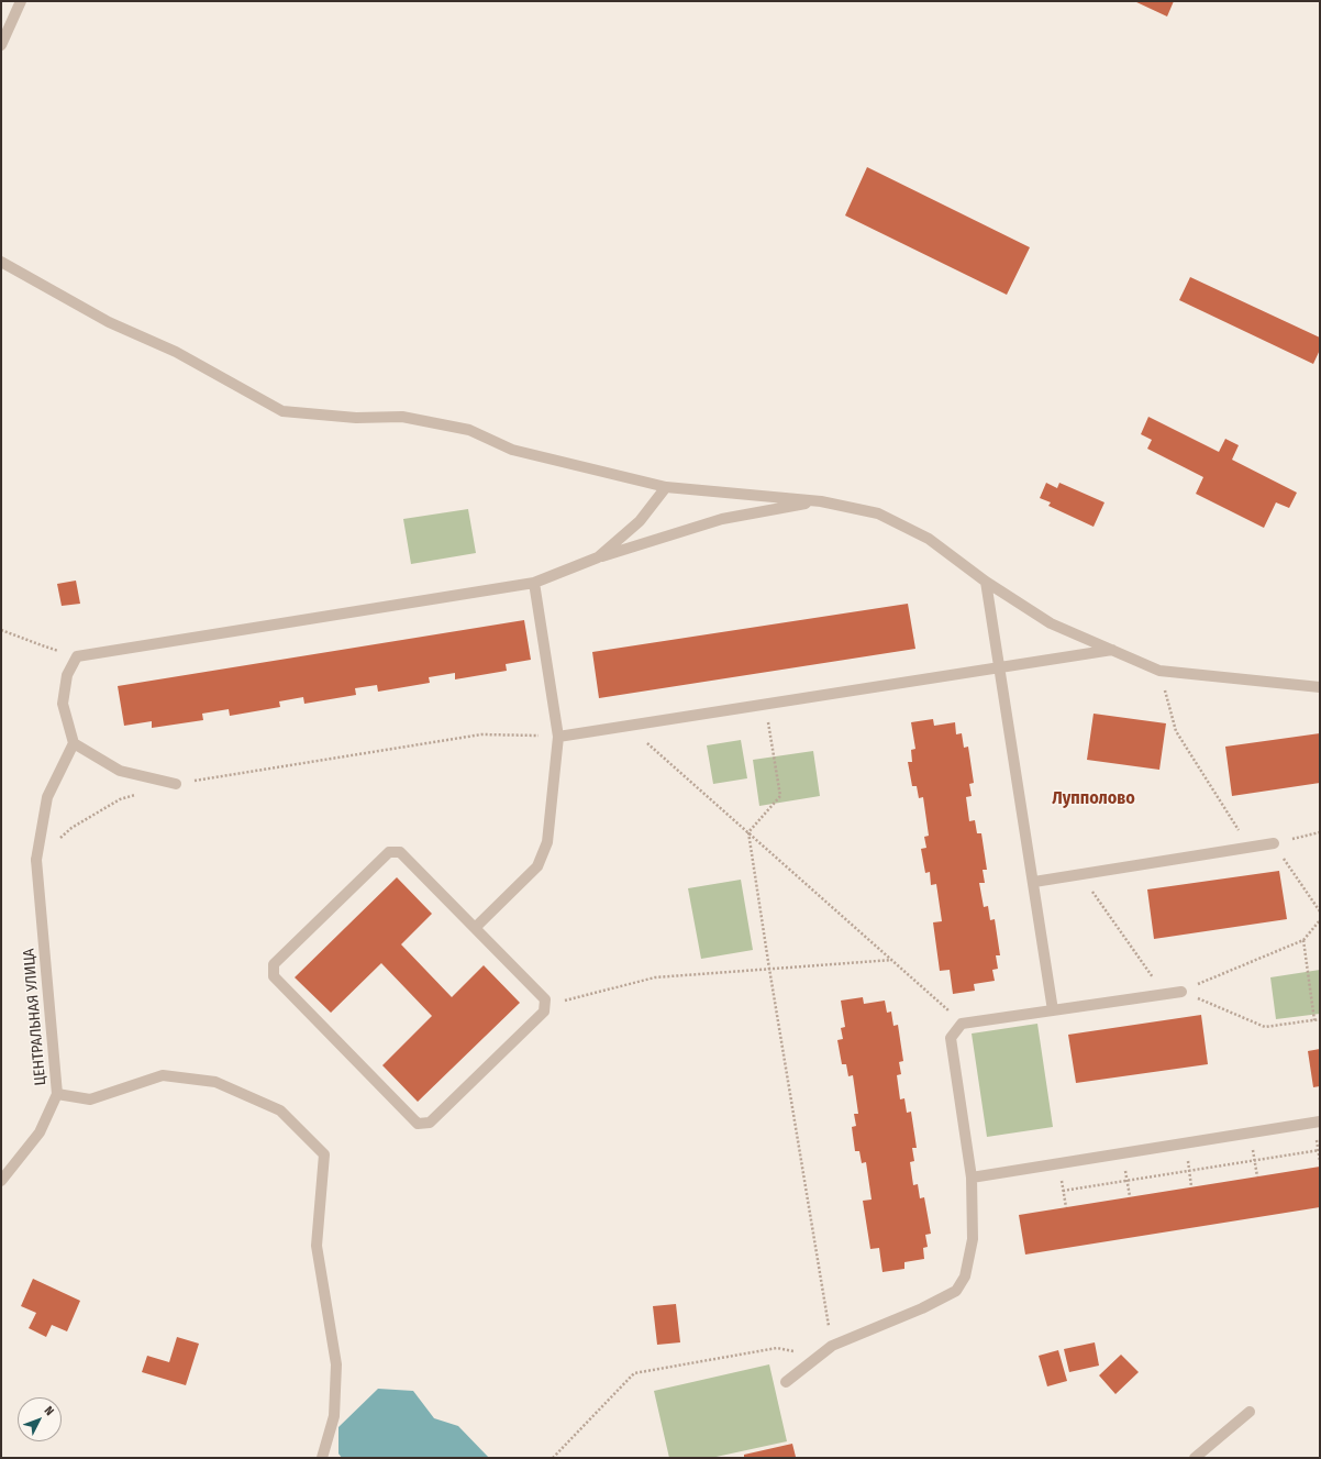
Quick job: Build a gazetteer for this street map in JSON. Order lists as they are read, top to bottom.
{
  "streets": {
    "street": ["ЦЕНТРАЛЬНАЯ УЛИЦА"]
  },
  "districts": ["Лупполово"],
  "north": "top right"
}
